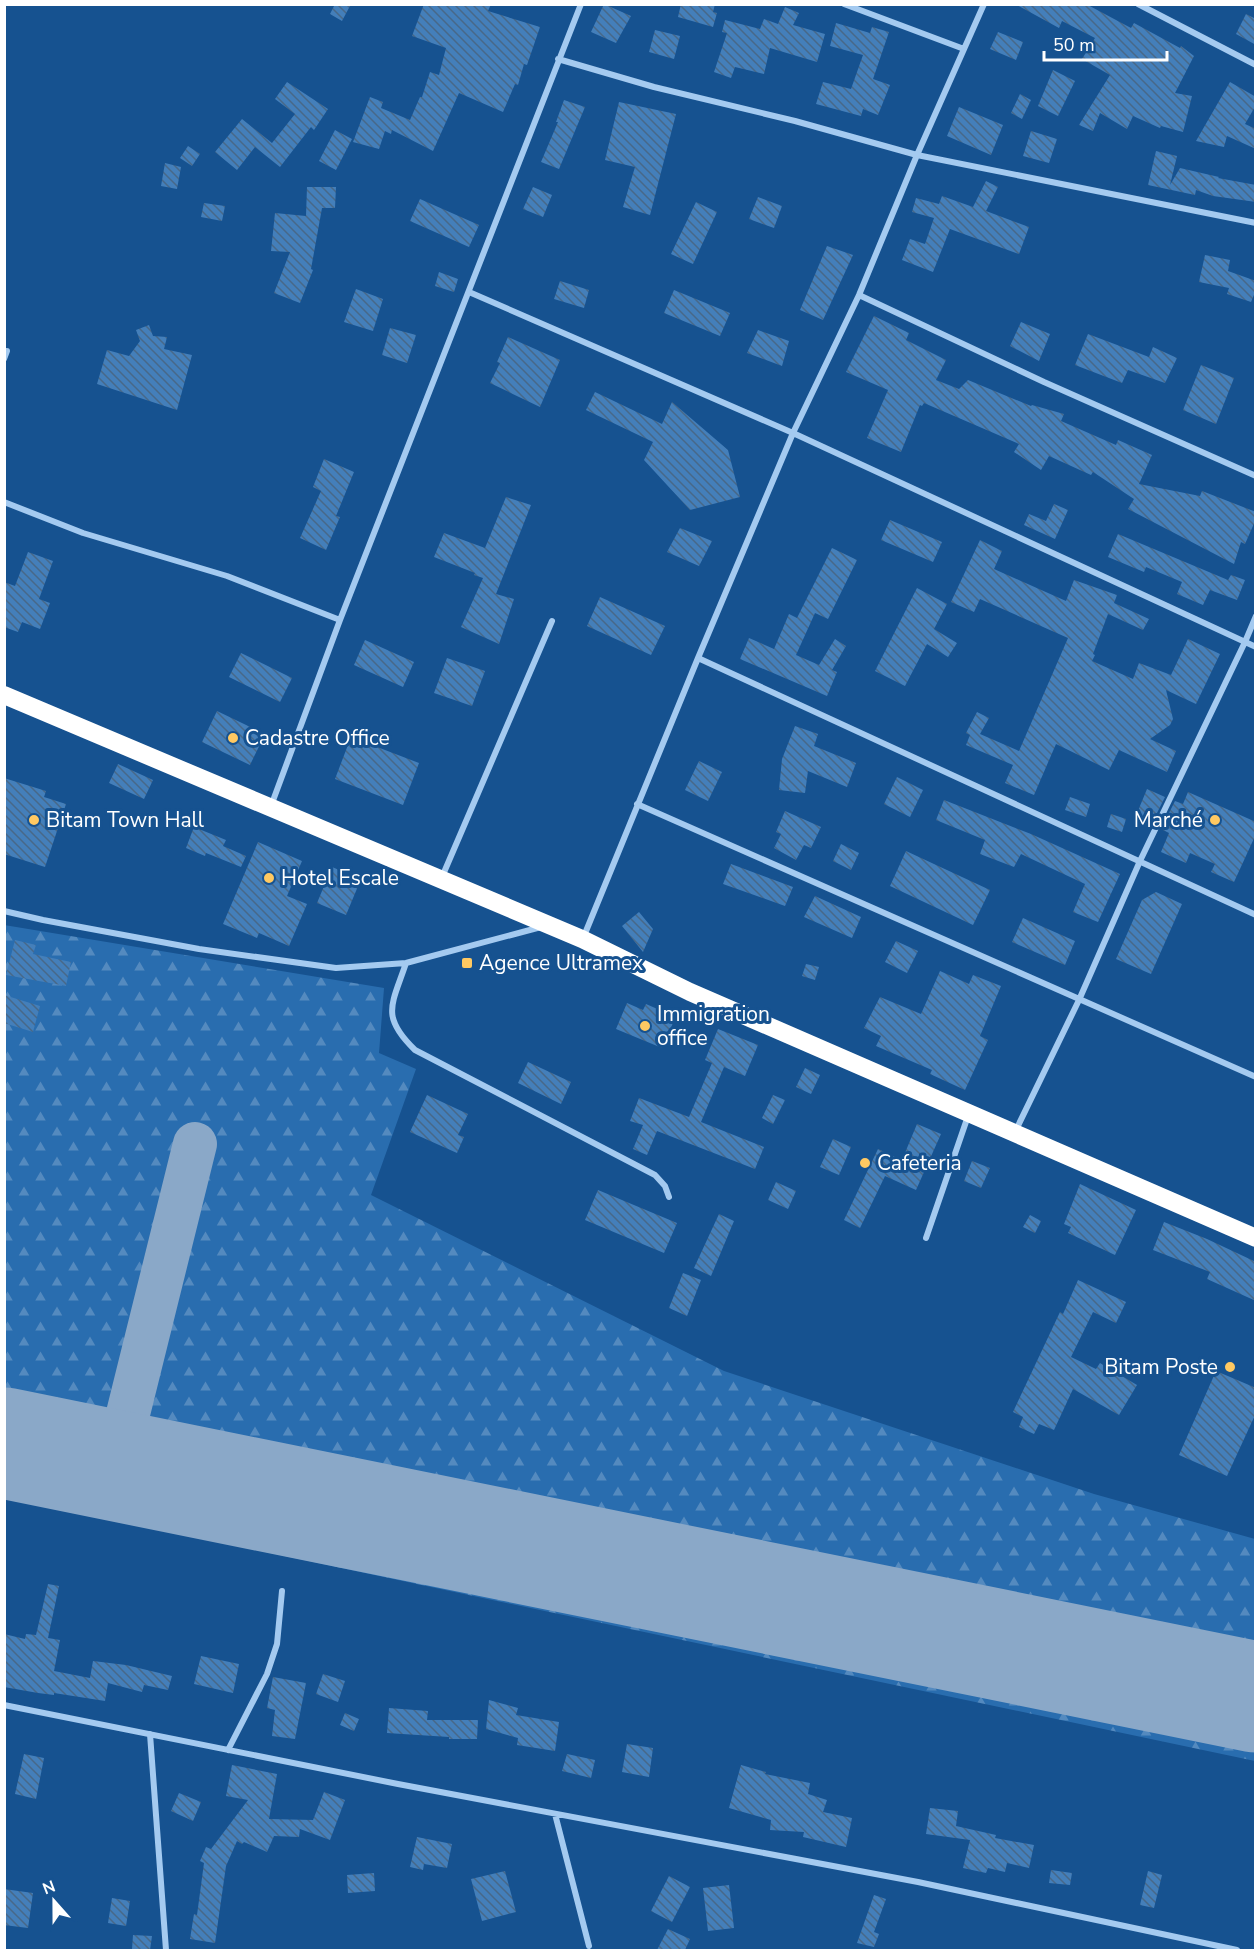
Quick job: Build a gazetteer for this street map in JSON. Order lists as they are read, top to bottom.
{
  "places": {
    "other": [
      "Cadastre Office",
      "Bitam Town Hall",
      "Marché",
      "Hotel Escale",
      "Immigration office",
      "Cafeteria",
      "Bitam Poste"
    ],
    "transit": ["Agence Ultramex"]
  },
  "scale_bar": "50 m",
  "north": "top"
}
